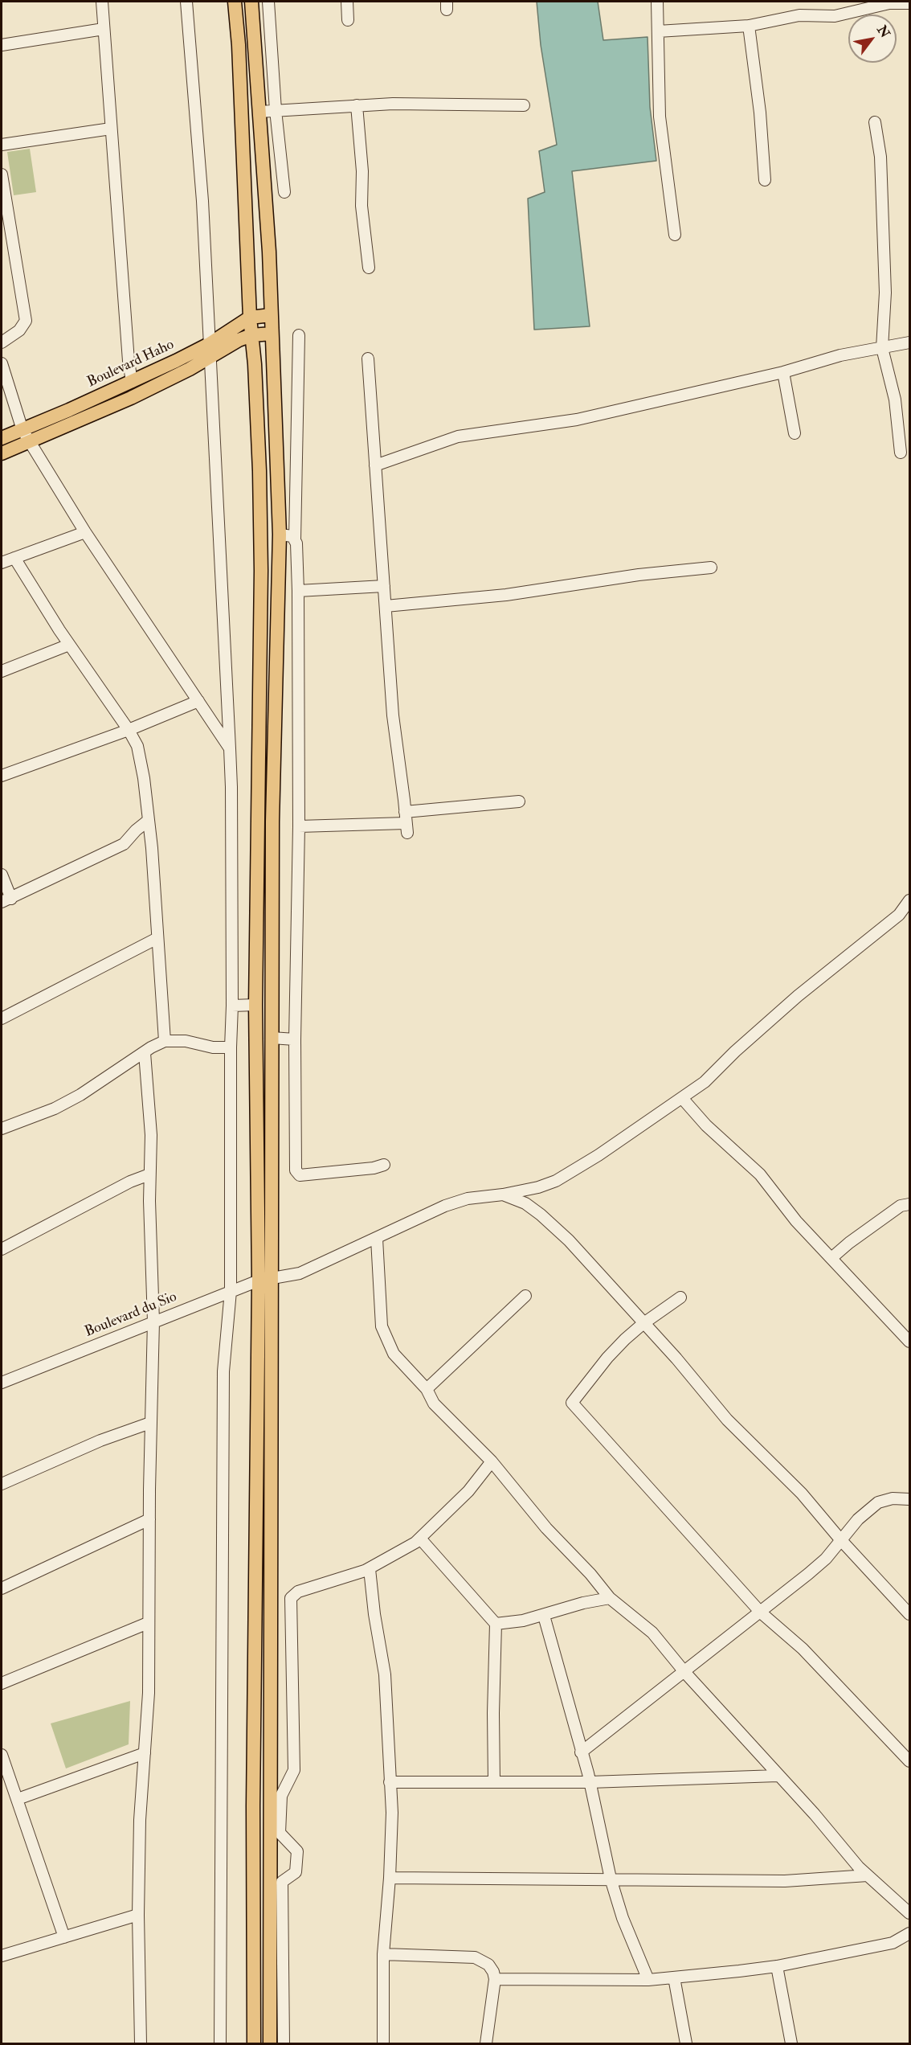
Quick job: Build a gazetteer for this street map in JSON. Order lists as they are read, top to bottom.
{
  "streets": {
    "main road": ["Boulevard Haho"],
    "street": ["Boulevard du Sio"]
  },
  "north": "top right"
}
